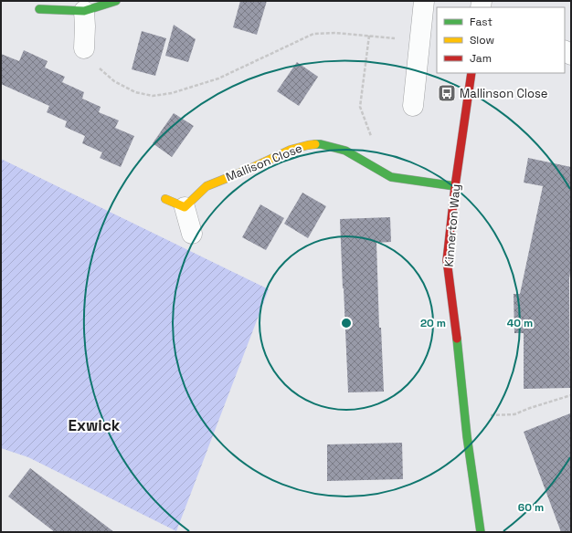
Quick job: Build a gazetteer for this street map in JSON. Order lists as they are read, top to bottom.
{
  "streets": {
    "street": ["Mallison Close", "Kinnerton Way"]
  },
  "crossings": [
    ["Mallison Close", "Kinnerton Way"]
  ],
  "districts": ["Exwick"],
  "places": {
    "bus stop": ["Mallinson Close"]
  },
  "legend": ["Fast", "Slow", "Jam"],
  "rings": ["20 m", "40 m", "60 m"]
}
